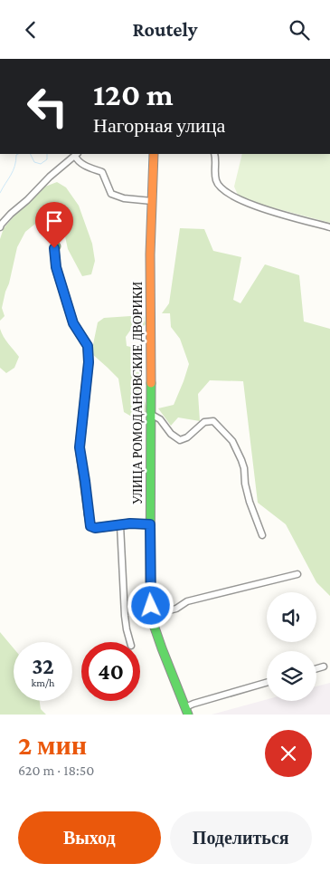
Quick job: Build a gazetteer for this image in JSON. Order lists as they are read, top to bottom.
{
  "streets": {
    "street": ["УЛИЦА РОМОДАНОВСКИЕ ДВОРИКИ"]
  },
  "page": {
    "header": "Routely",
    "turn": ["120 m", "Нагорная улица"],
    "speed": "32 km/h",
    "limit": "40",
    "heading": ["2 мин", "620 m · 18:50"],
    "buttons": ["Выход", "Поделиться"]
  }
}
